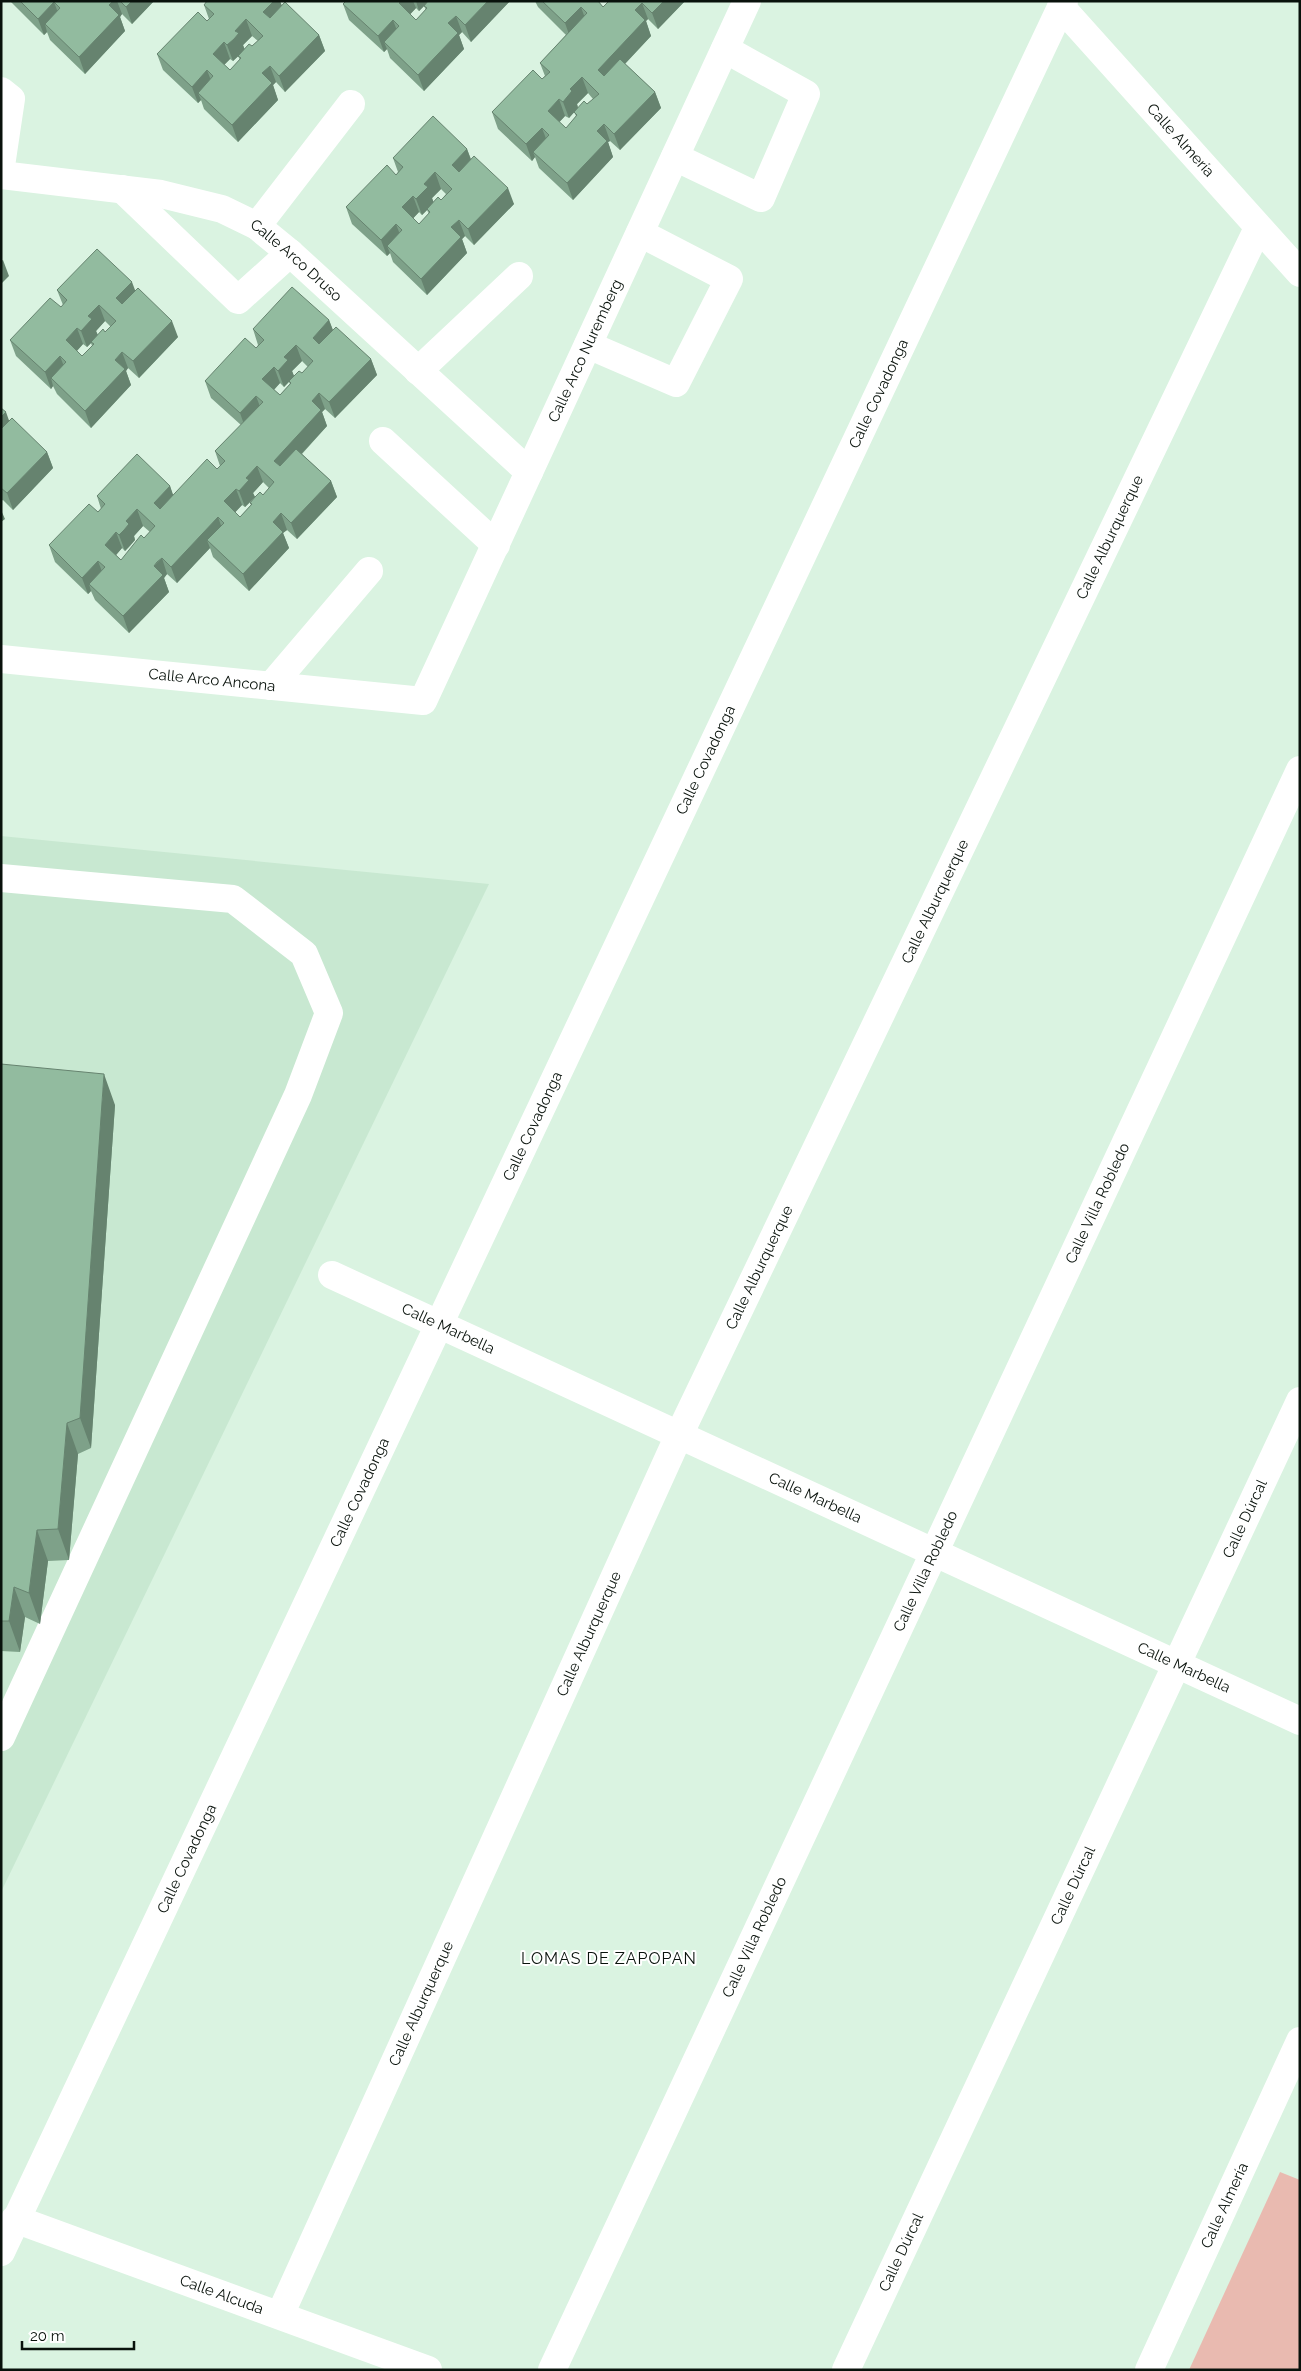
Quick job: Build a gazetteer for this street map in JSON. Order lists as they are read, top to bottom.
{
  "streets": {
    "street": [
      "Calle Almería",
      "Calle Arco Druso",
      "Calle Arco Nuremberg",
      "Calle Covadonga",
      "Calle Alburquerque",
      "Calle Arco Ancona",
      "Calle Villa Robledo",
      "Calle Marbella",
      "Calle Dúrcal",
      "Calle Alcuda"
    ]
  },
  "crossings": [
    ["Calle Almería", "Calle Covadonga"],
    ["Calle Almería", "Calle Alburquerque"],
    ["Calle Arco Druso", "Calle Arco Nuremberg"],
    ["Calle Arco Nuremberg", "Calle Arco Ancona"],
    ["Calle Covadonga", "Calle Marbella"],
    ["Calle Covadonga", "Calle Alcuda"],
    ["Calle Alburquerque", "Calle Marbella"],
    ["Calle Alburquerque", "Calle Alcuda"],
    ["Calle Villa Robledo", "Calle Marbella"],
    ["Calle Marbella", "Calle Dúrcal"]
  ],
  "districts": ["LOMAS DE ZAPOPAN"],
  "scale_bar": "20 m"
}
